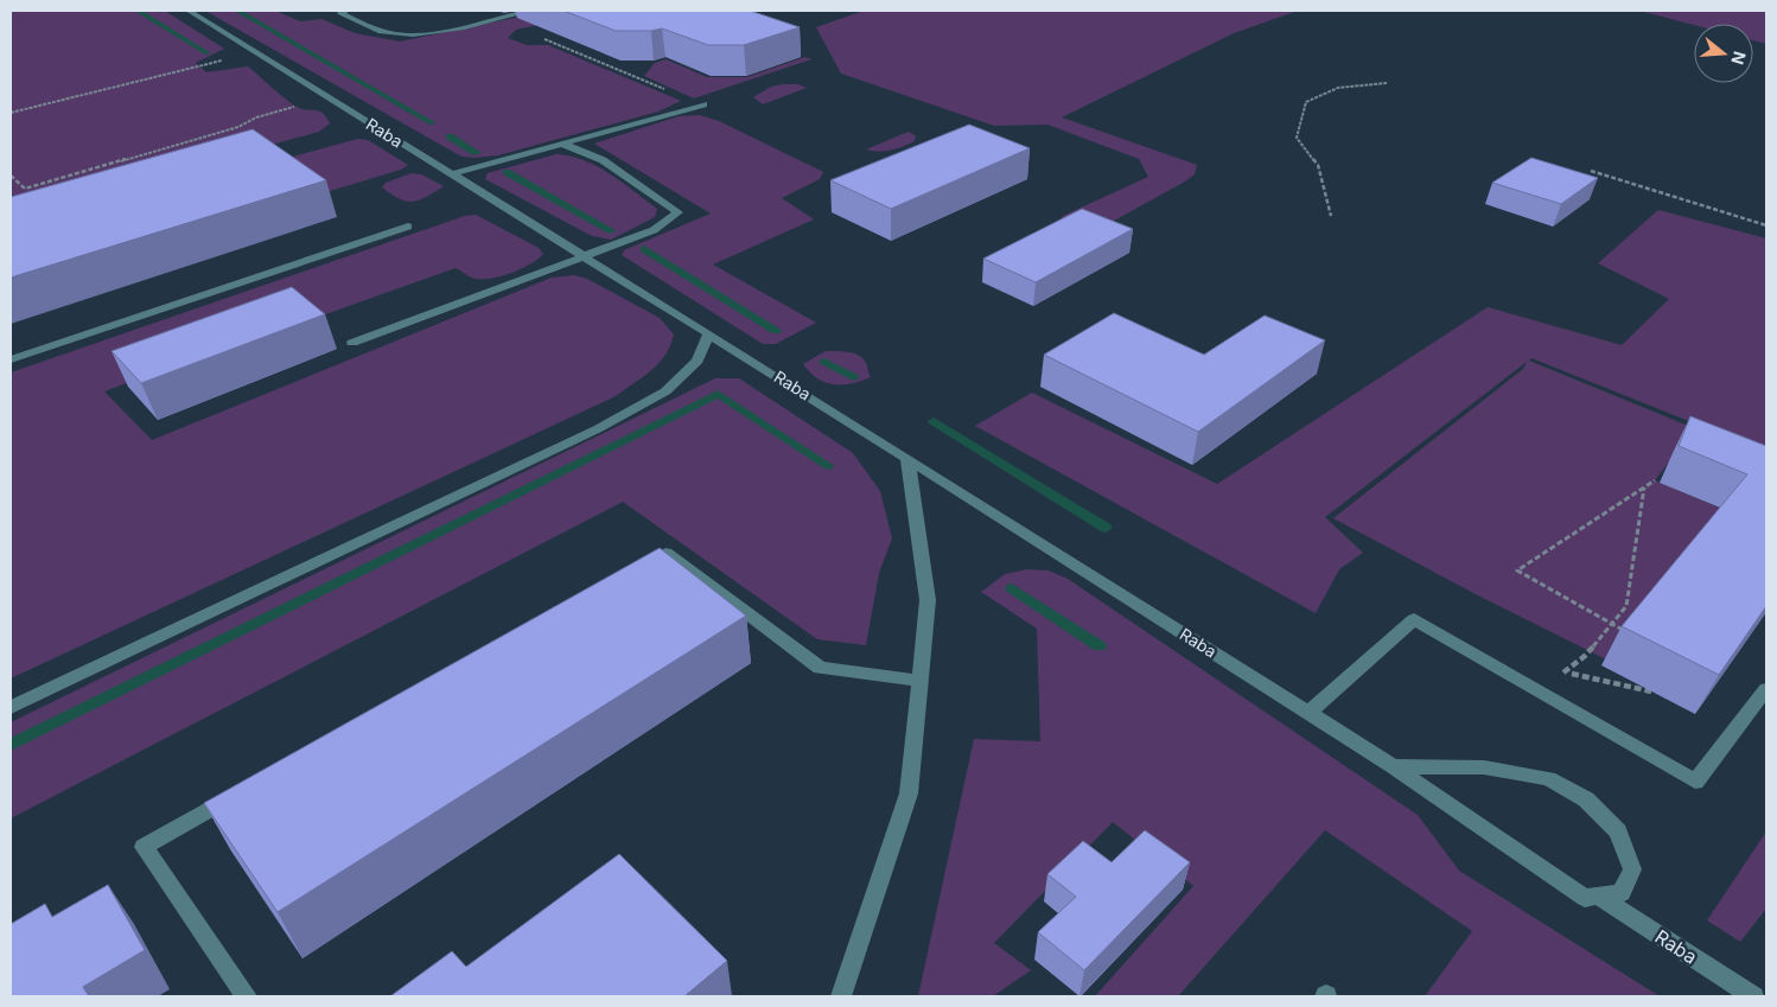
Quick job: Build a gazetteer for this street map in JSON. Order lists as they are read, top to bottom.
{
  "streets": {
    "street": ["Raba"]
  },
  "north": "right"
}
